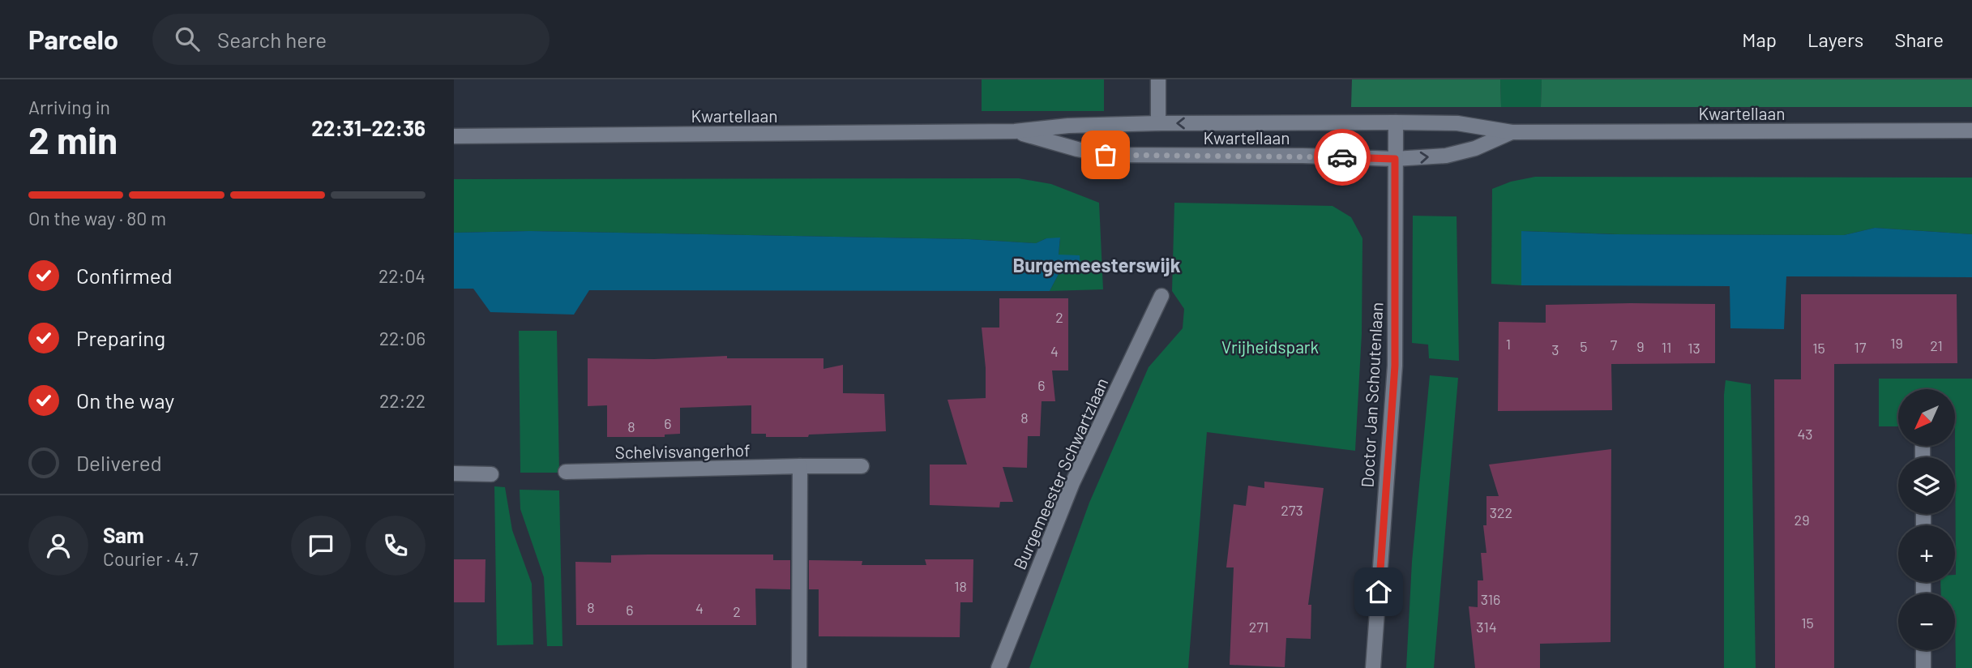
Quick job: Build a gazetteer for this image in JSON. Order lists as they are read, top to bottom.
{
  "streets": {
    "street": [
      "Kwartellaan",
      "Doctor Jan Schoutenlaan",
      "Schelvisvangerhof",
      "Burgemeester Schwartzlaan"
    ]
  },
  "crossings": [
    ["Kwartellaan", "Doctor Jan Schoutenlaan"]
  ],
  "districts": ["Burgemeesterswijk"],
  "parks": ["Vrijheidspark"],
  "house_numbers": [
    "2",
    "19",
    "1",
    "7",
    "21",
    "5",
    "9",
    "11",
    "17",
    "13",
    "15",
    "3",
    "4",
    "6",
    "8",
    "6",
    "8",
    "43",
    "273",
    "322",
    "29",
    "18",
    "316",
    "8",
    "4",
    "6",
    "2",
    "15",
    "271",
    "314"
  ],
  "north": "bottom left",
  "page": {
    "header": "Parcelo",
    "search": "Search here",
    "nav": ["Map", "Layers", "Share"],
    "heading": ["2 min", "Arriving in", "22:31–22:36"],
    "panel": ["Sam", "Courier · 4.7"],
    "bar": "On the way · 80 m",
    "list": [
      ["Confirmed", "22:04"],
      ["Preparing", "22:06"],
      ["On the way", "22:22"],
      "Delivered"
    ],
    "map_buttons": ["+", "−"]
  }
}
